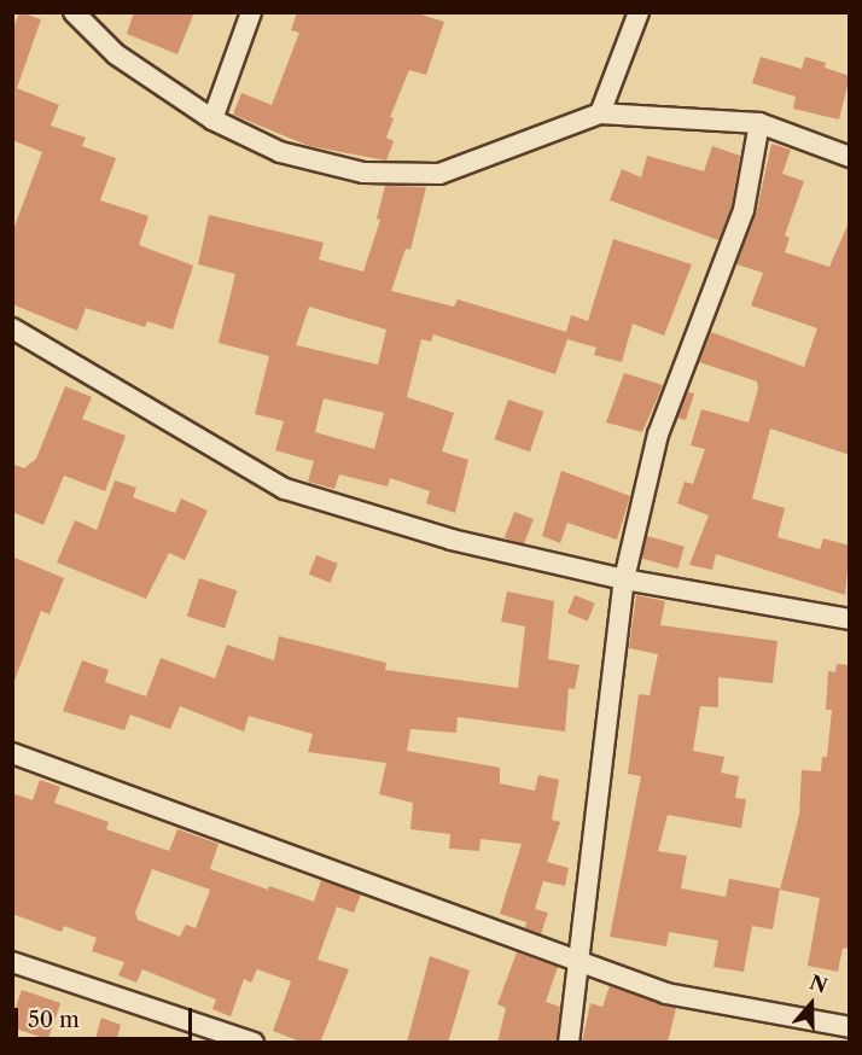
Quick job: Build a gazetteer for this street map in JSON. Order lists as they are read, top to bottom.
{
  "scale_bar": "50 m",
  "north": "top"
}
